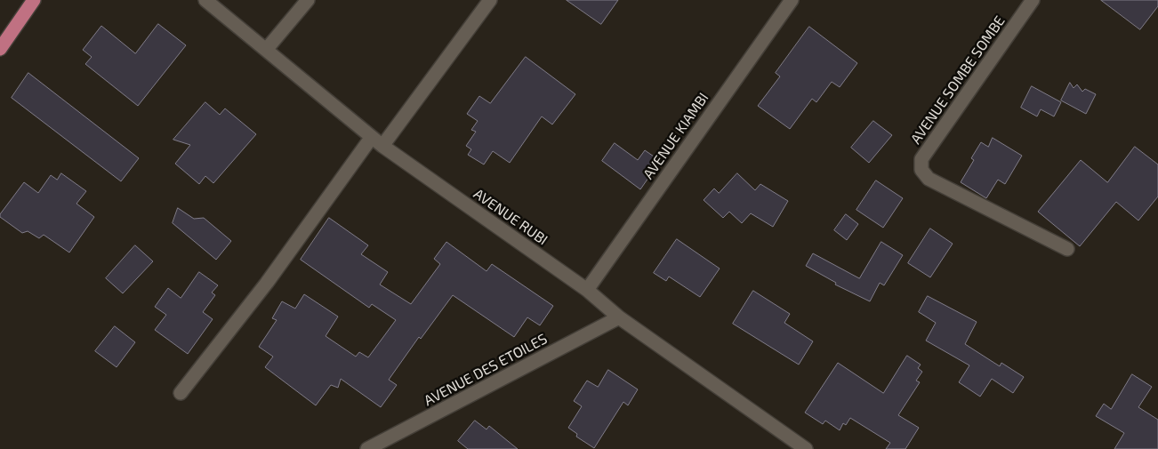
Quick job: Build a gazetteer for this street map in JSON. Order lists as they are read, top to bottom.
{
  "streets": {
    "street": [
      "AVENUE SOMBE SOMBE",
      "AVENUE KIAMBI",
      "AVENUE RUBI",
      "AVENUE DES ETOILES"
    ]
  },
  "crossings": [
    ["AVENUE KIAMBI", "AVENUE RUBI"],
    ["AVENUE RUBI", "AVENUE DES ETOILES"]
  ]
}
